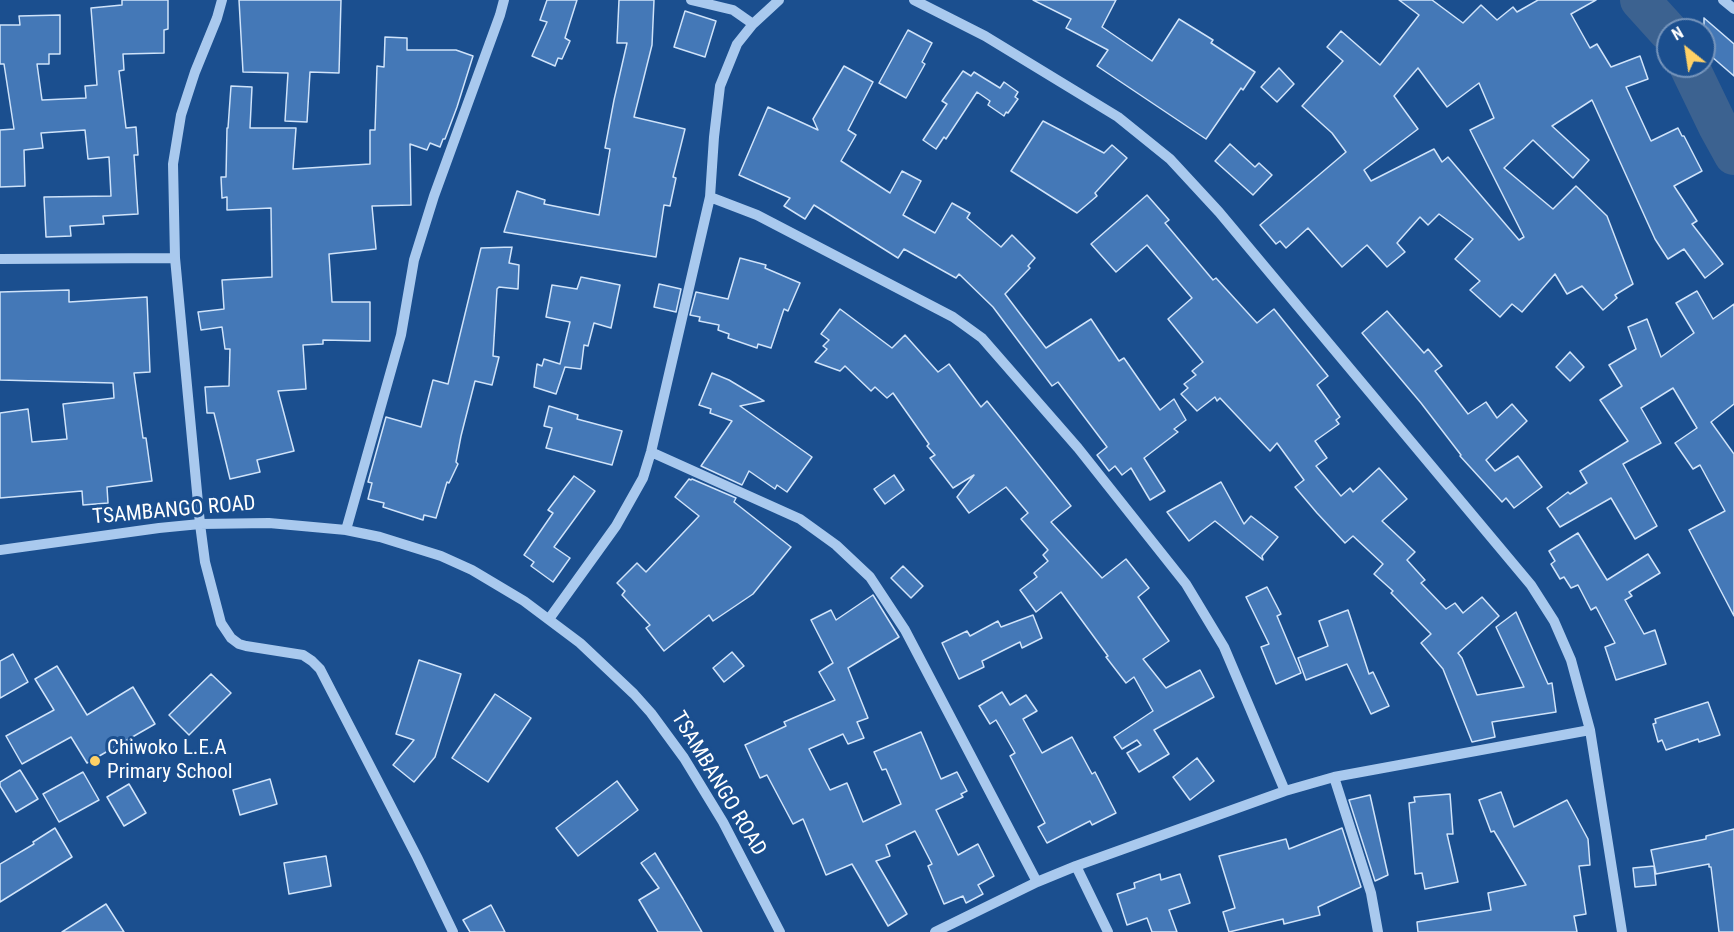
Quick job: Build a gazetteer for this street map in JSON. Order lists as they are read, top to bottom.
{
  "streets": {
    "street": ["TSAMBANGO ROAD"]
  },
  "places": ["Chiwoko L.E.A Primary School"],
  "north": "top left"
}
